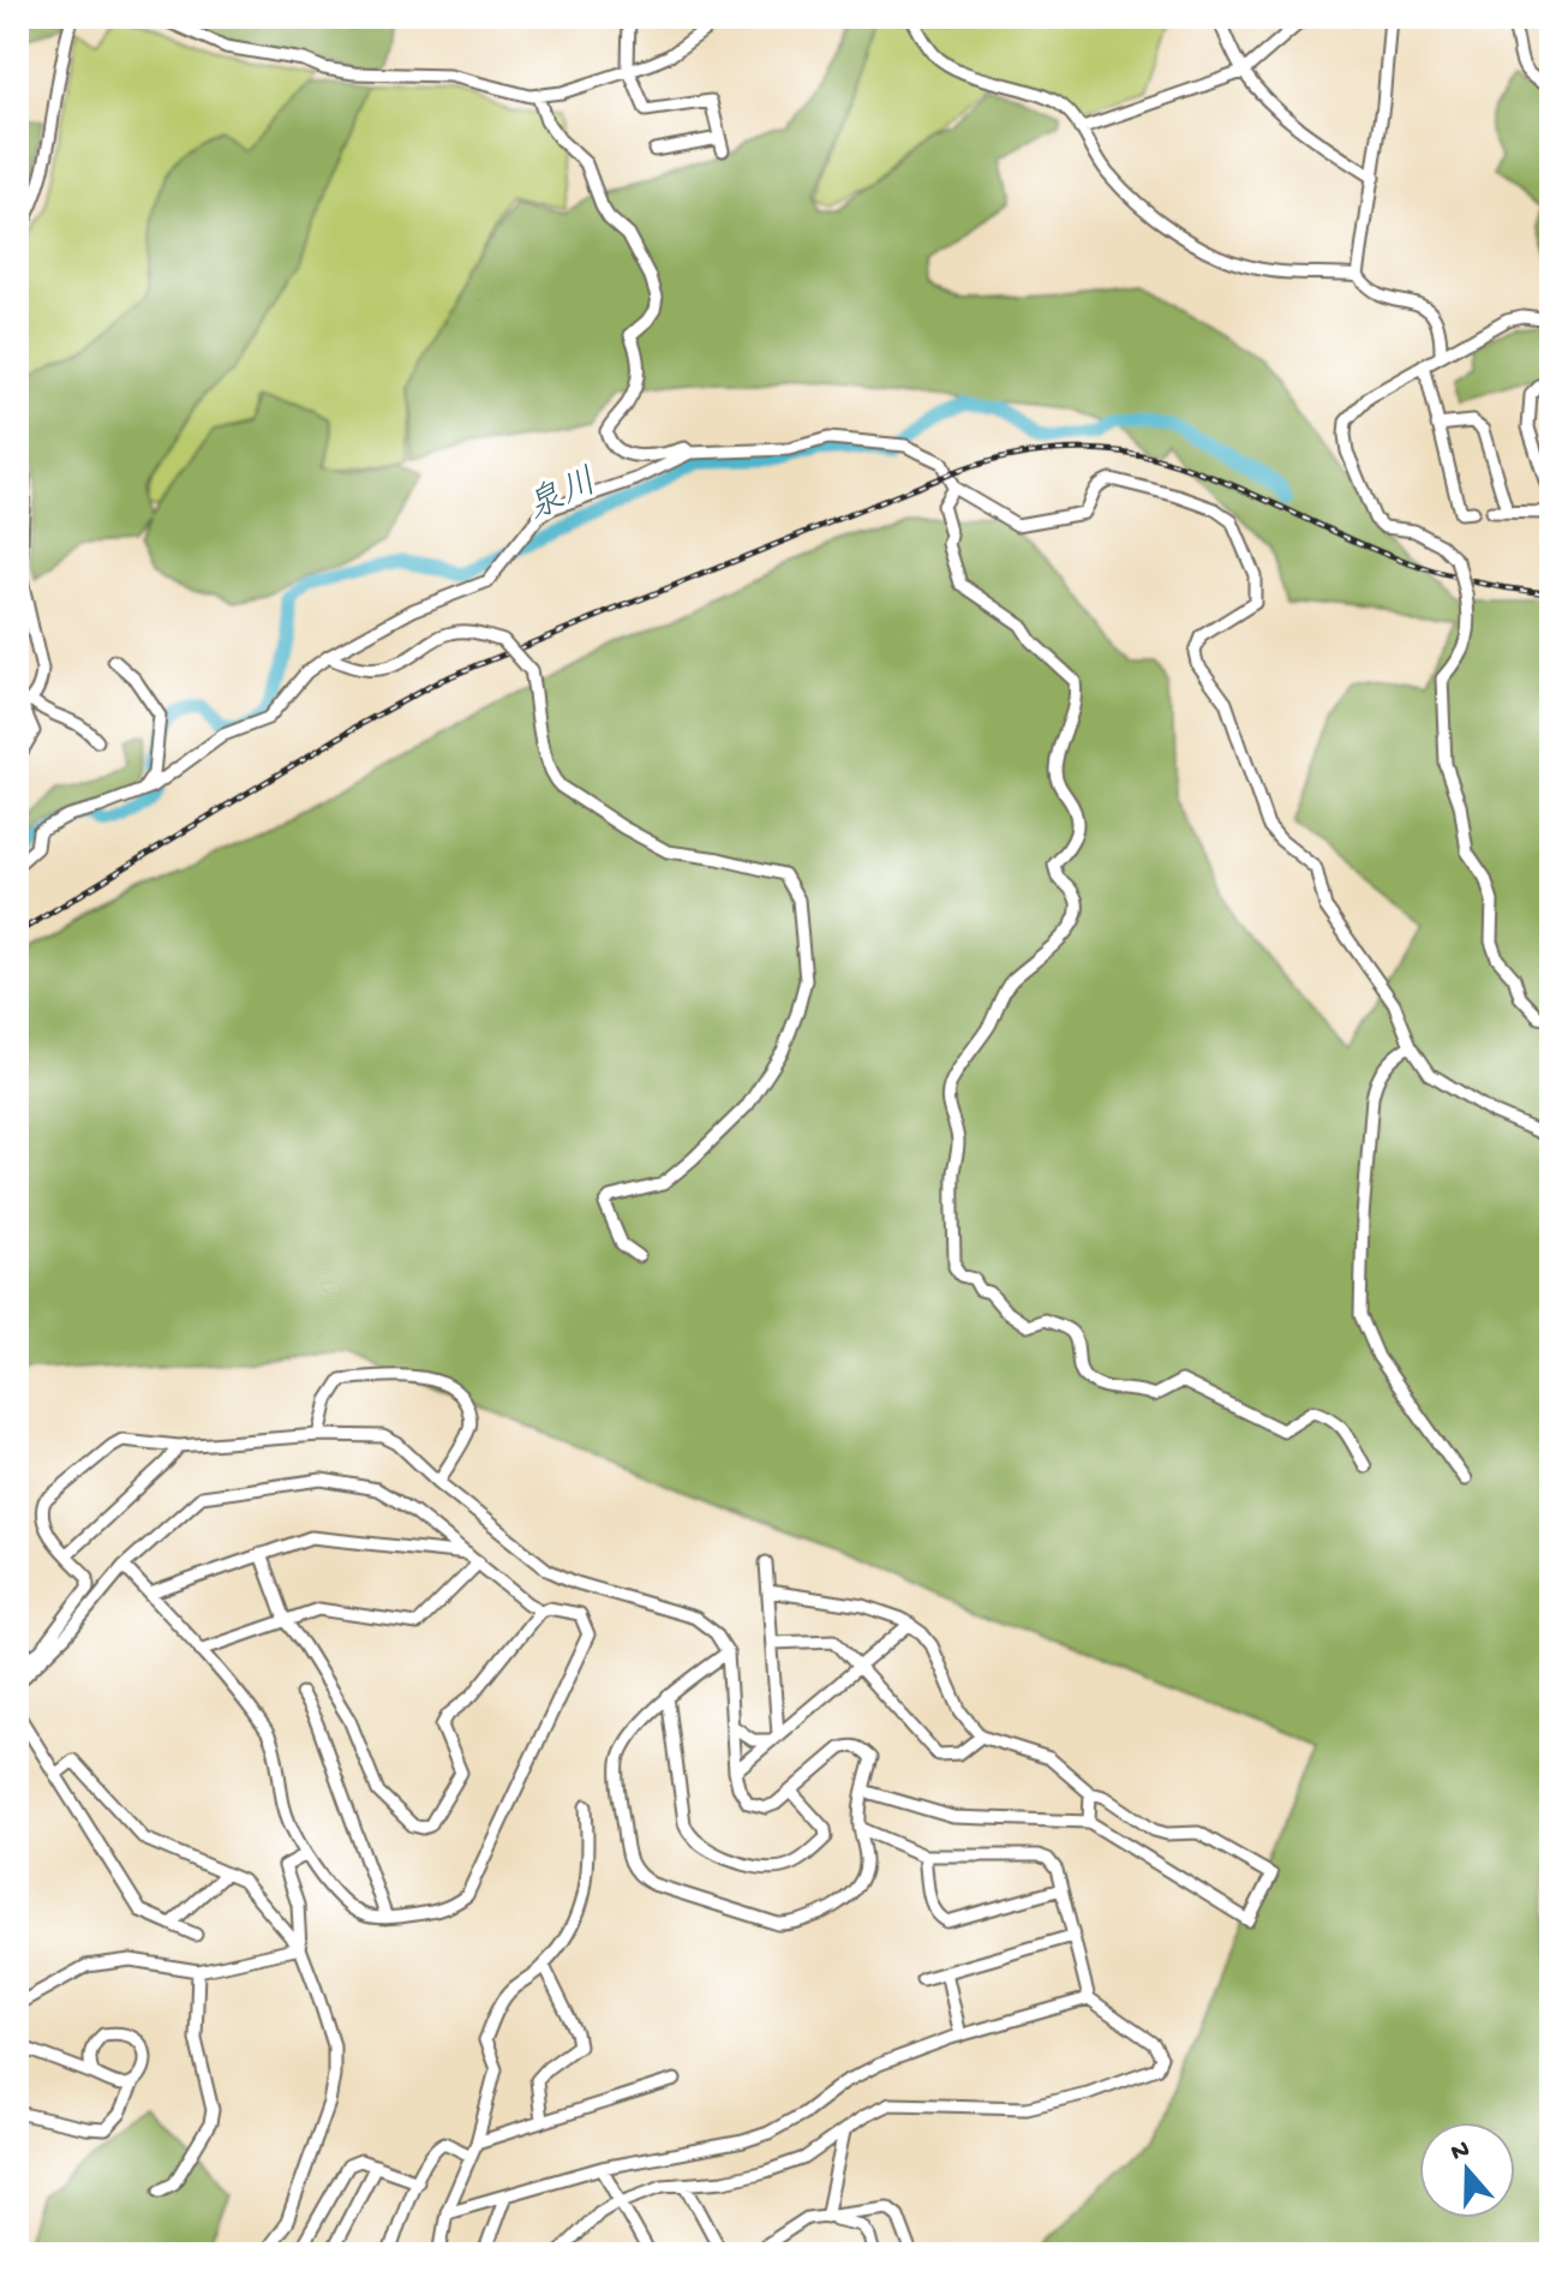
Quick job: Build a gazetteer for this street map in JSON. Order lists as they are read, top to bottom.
{
  "water": ["泉川"],
  "north": "top"
}
